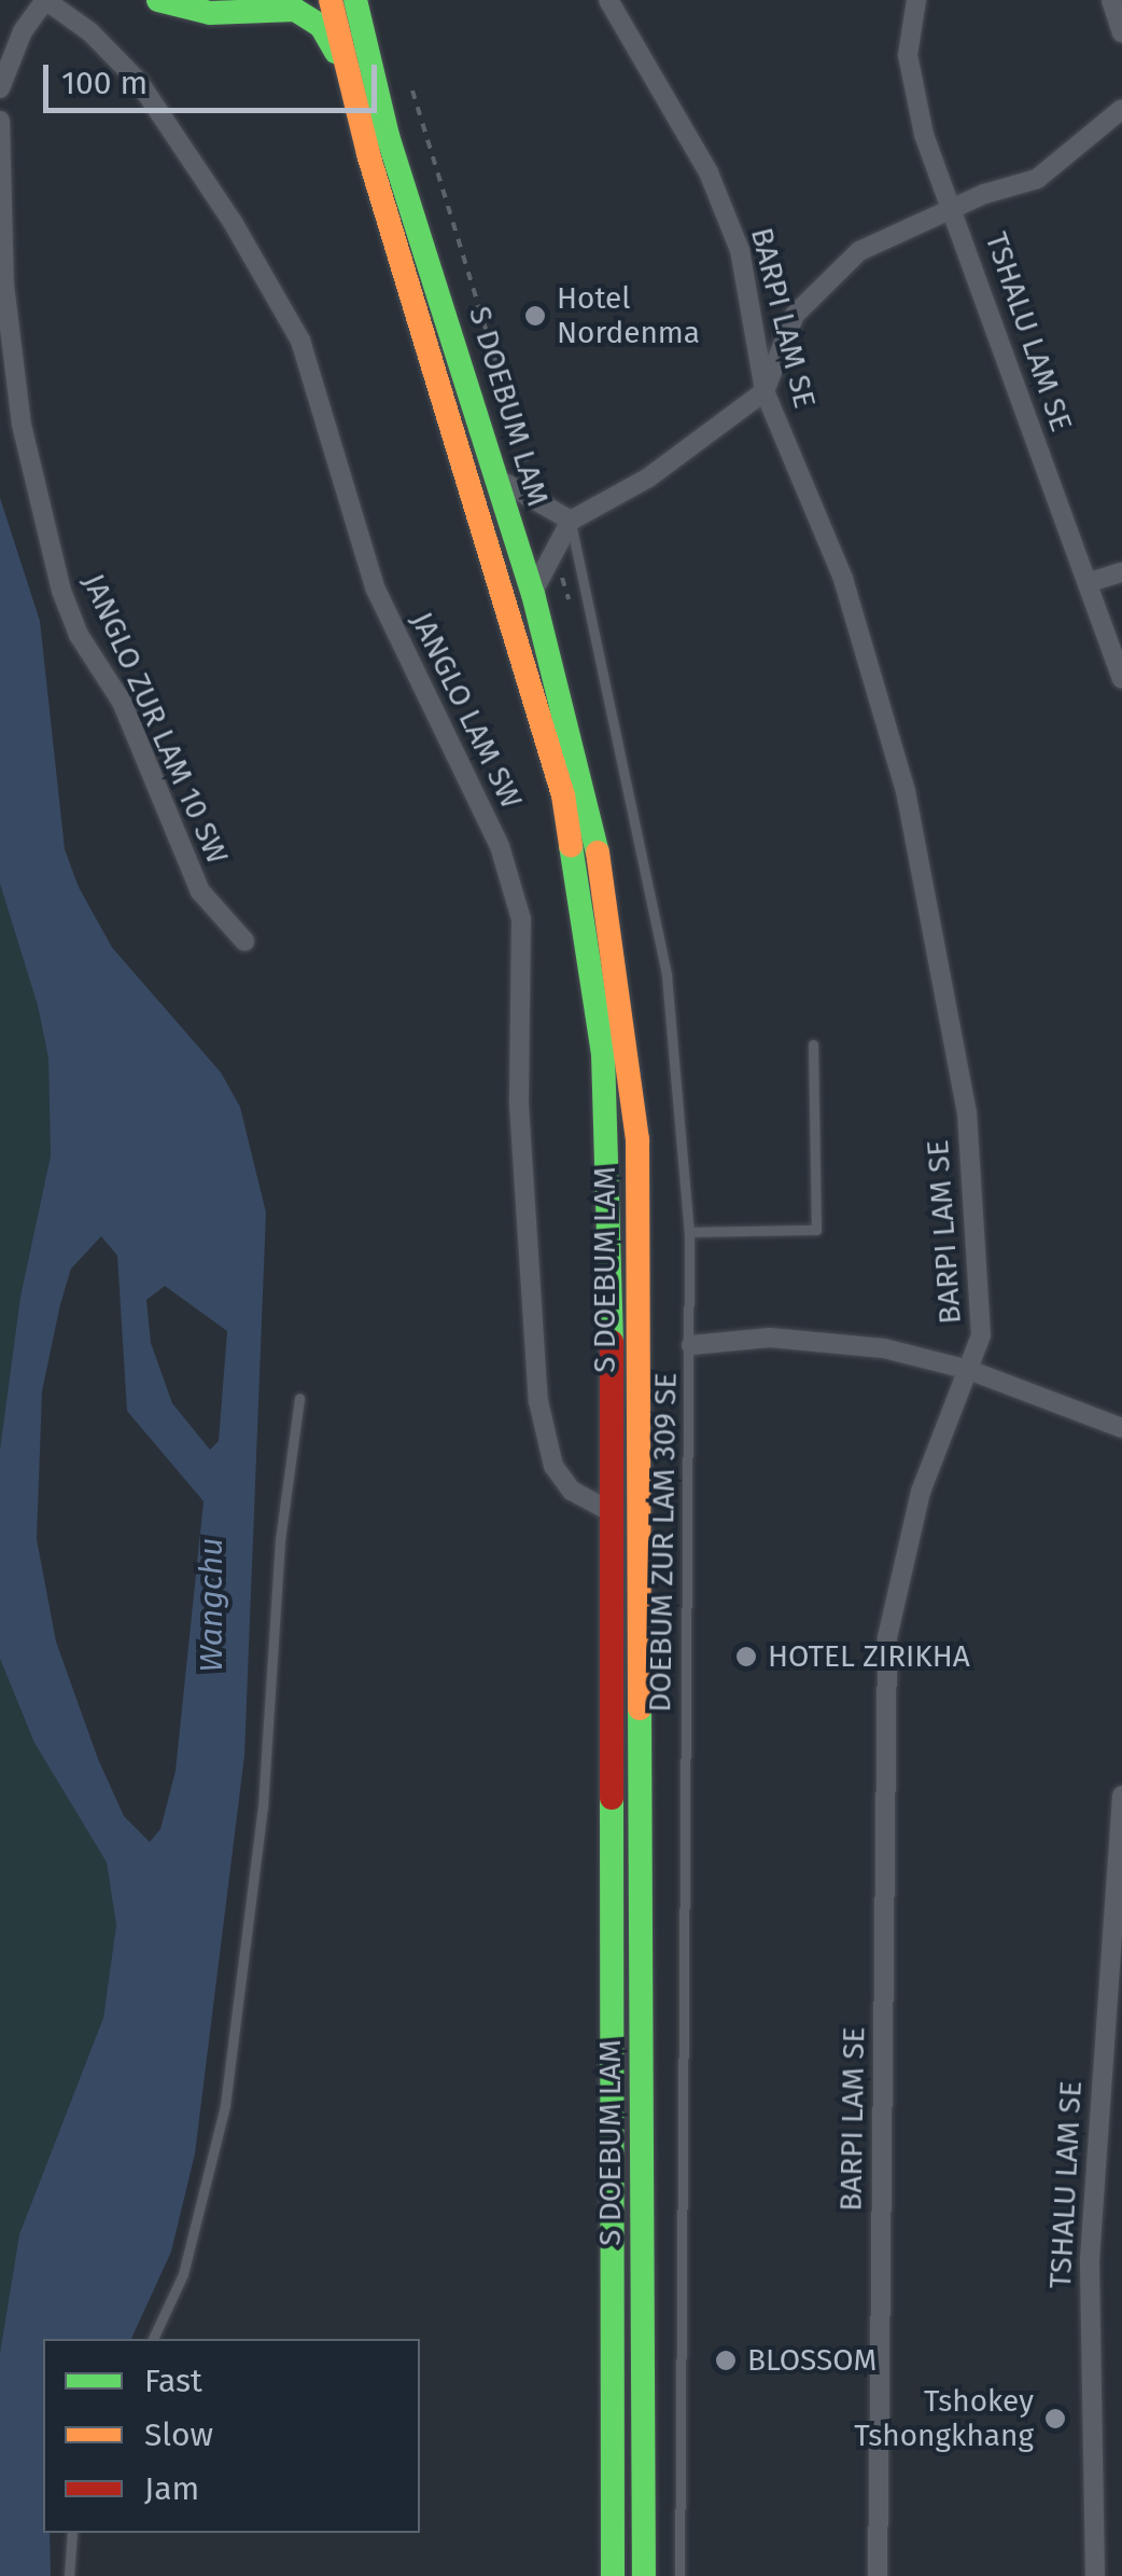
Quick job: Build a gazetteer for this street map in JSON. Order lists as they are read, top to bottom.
{
  "streets": {
    "highway": ["S DOEBUM LAM"],
    "street": [
      "BARPI LAM SE",
      "TSHALU LAM SE",
      "JANGLO LAM SW",
      "JANGLO ZUR LAM 10 SW"
    ],
    "lane": ["DOEBUM ZUR LAM 309 SE"]
  },
  "crossings": [
    ["S DOEBUM LAM", "JANGLO LAM SW"]
  ],
  "water": ["Wangchu"],
  "places": [
    "Hotel Nordenma",
    "HOTEL ZIRIKHA",
    "BLOSSOM",
    "Tshokey Tshongkhang"
  ],
  "legend": ["Fast", "Slow", "Jam"],
  "scale_bar": "100 m"
}
